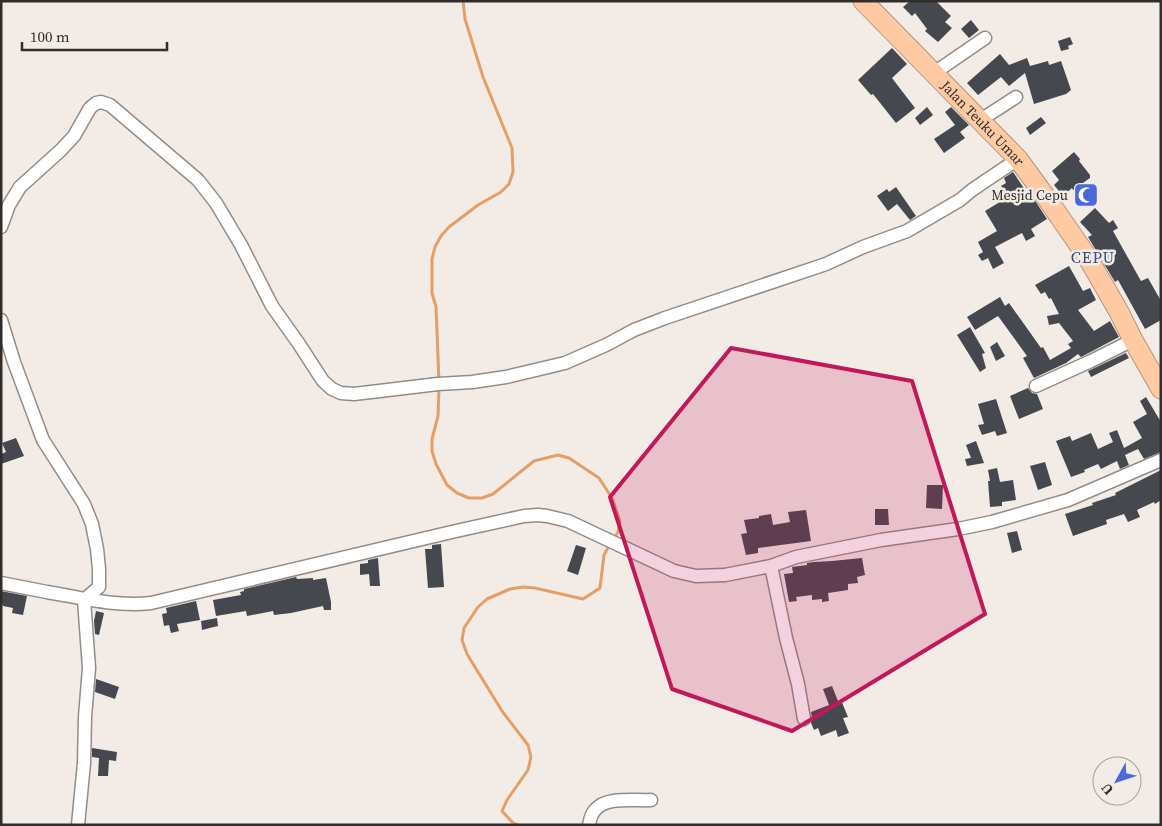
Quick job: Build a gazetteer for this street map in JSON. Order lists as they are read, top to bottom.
{
  "streets": {
    "highway": ["Jalan Teuku Umar"]
  },
  "districts": ["CEPU"],
  "places": {
    "mosque": ["Mesjid Cepu"]
  },
  "scale_bar": "100 m",
  "north": "bottom left"
}
